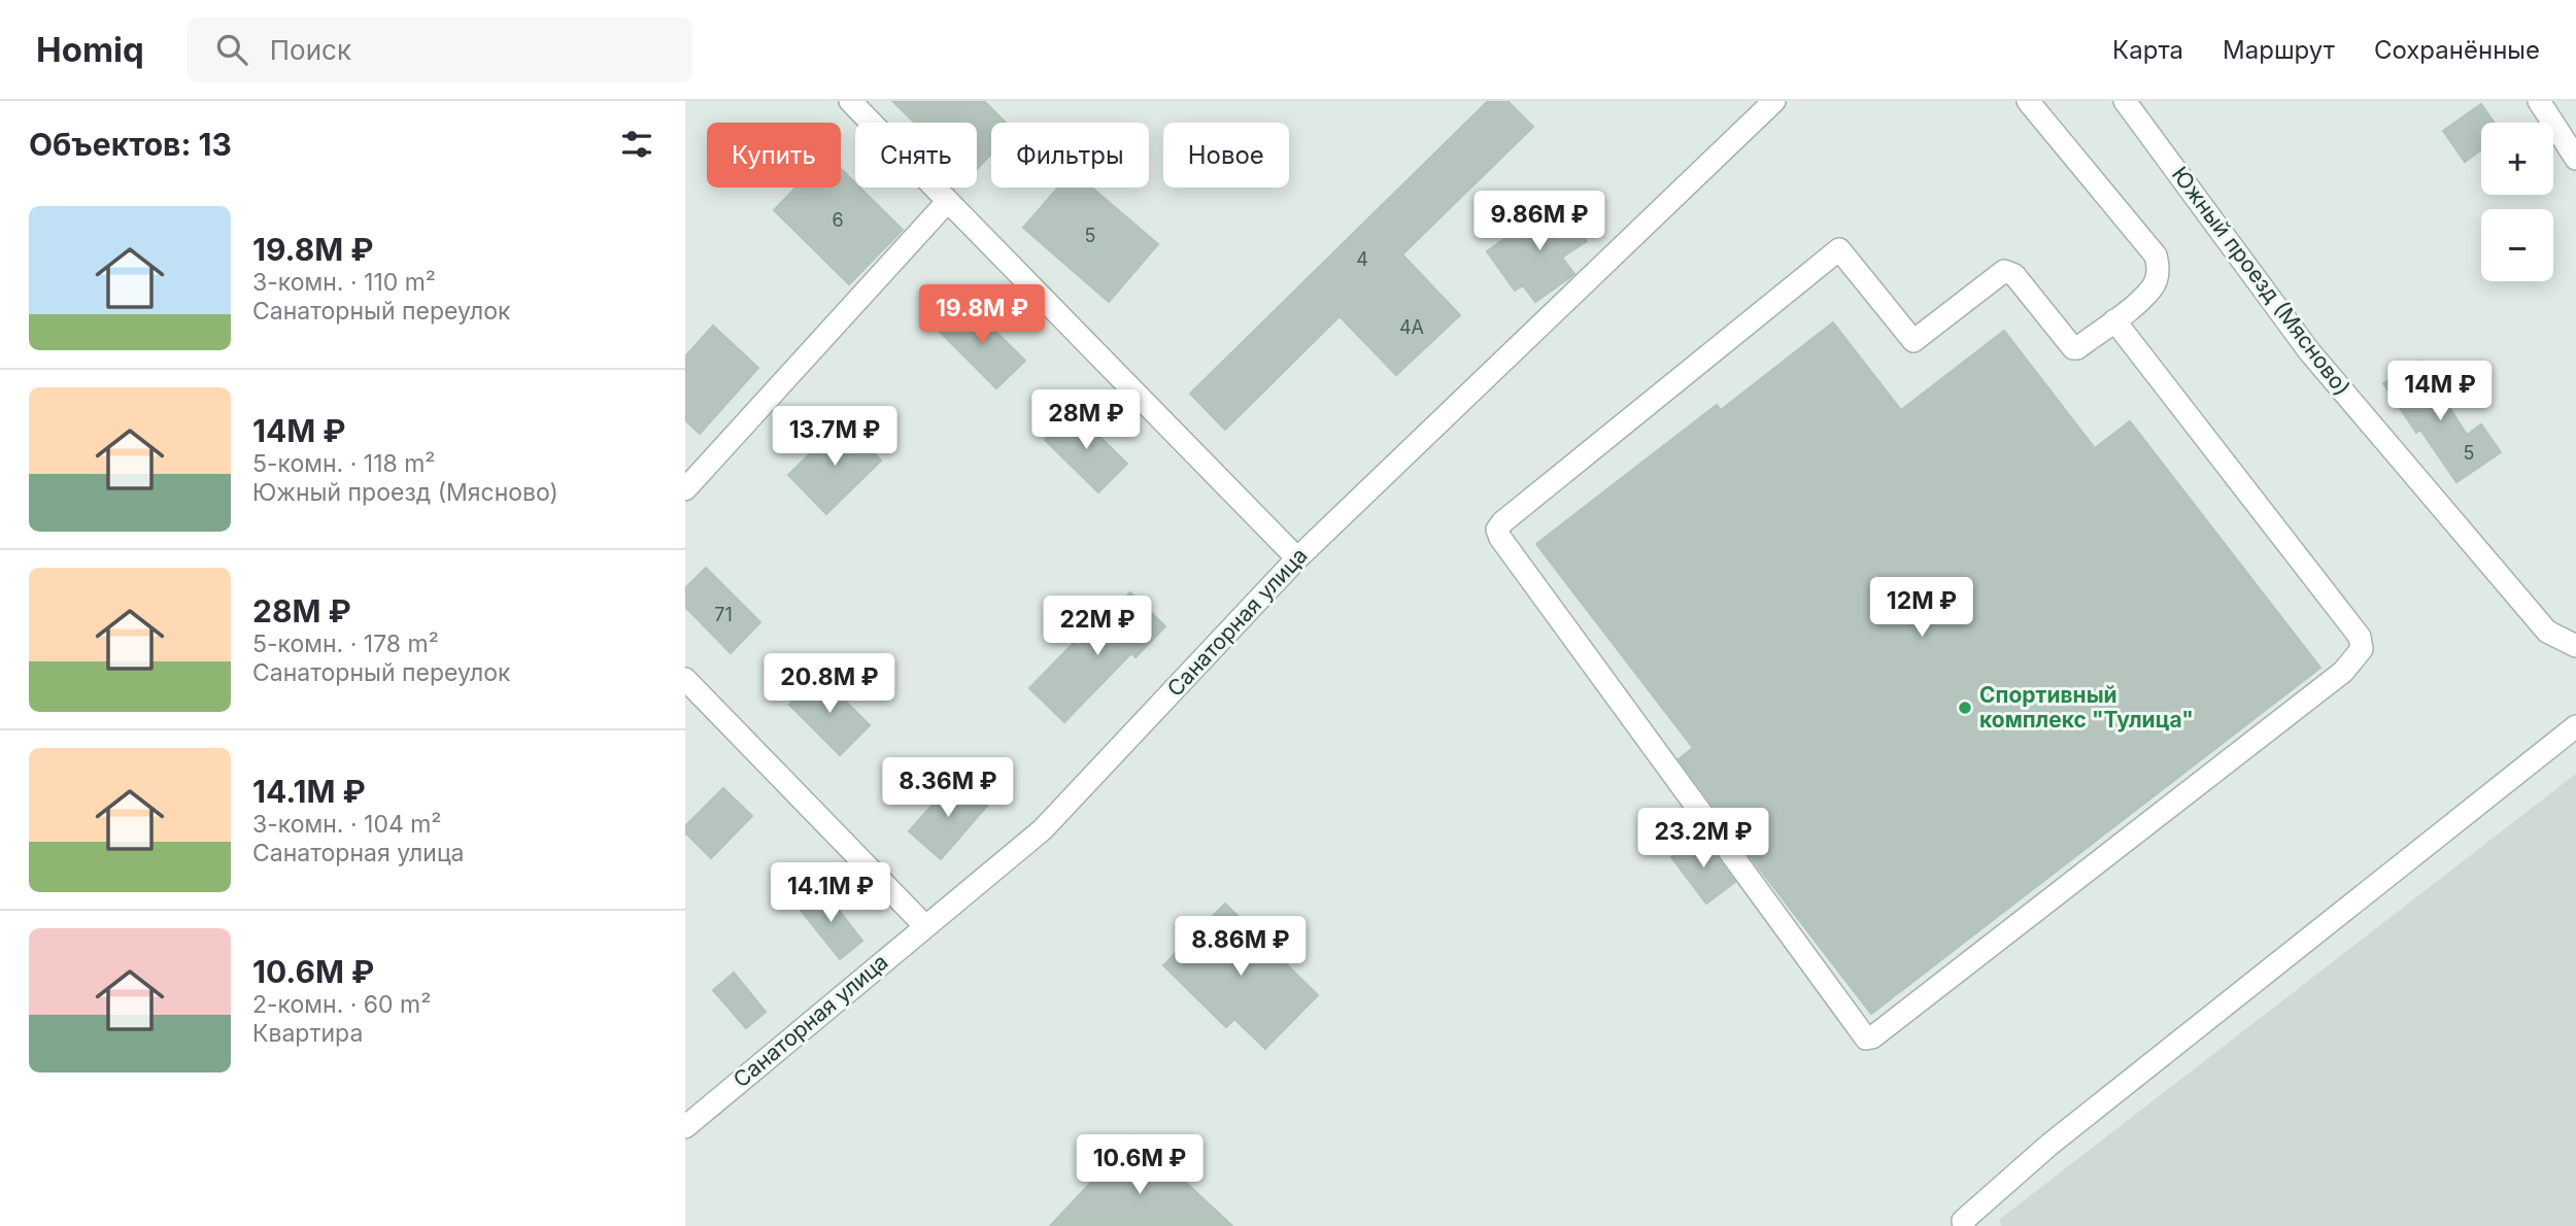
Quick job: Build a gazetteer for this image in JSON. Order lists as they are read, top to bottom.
{
  "streets": {
    "street": ["Южный проезд (Мясново)", "Санаторная улица"]
  },
  "places": ["Спортивный комплекс \"Тулица\""],
  "house_numbers": [
    "6",
    "5",
    "4",
    "4А",
    "5",
    "71"
  ],
  "page": {
    "header": "Homiq",
    "search": "Поиск",
    "nav": ["Карта", "Маршрут", "Сохранённые"],
    "heading": "Объектов: 13",
    "map_buttons": ["+", "−"],
    "chip": [
      "Купить",
      "Снять",
      "Фильтры",
      "Новое"
    ],
    "list": [
      {
        "name": "19.8M ₽",
        "note": "3-комн. · 110 m² · Санаторный переулок"
      },
      {
        "name": "14M ₽",
        "note": "5-комн. · 118 m² · Южный проезд (Мясново)"
      },
      {
        "name": "28M ₽",
        "note": "5-комн. · 178 m² · Санаторный переулок"
      },
      {
        "name": "14.1M ₽",
        "note": "3-комн. · 104 m² · Санаторная улица"
      },
      {
        "name": "10.6M ₽",
        "note": "2-комн. · 60 m² · Квартира"
      }
    ],
    "price": [
      "9.86M ₽",
      "19.8M ₽",
      "14M ₽",
      "28M ₽",
      "13.7M ₽",
      "12M ₽",
      "22M ₽",
      "20.8M ₽",
      "8.36M ₽",
      "23.2M ₽",
      "14.1M ₽",
      "8.86M ₽",
      "10.6M ₽"
    ]
  }
}
